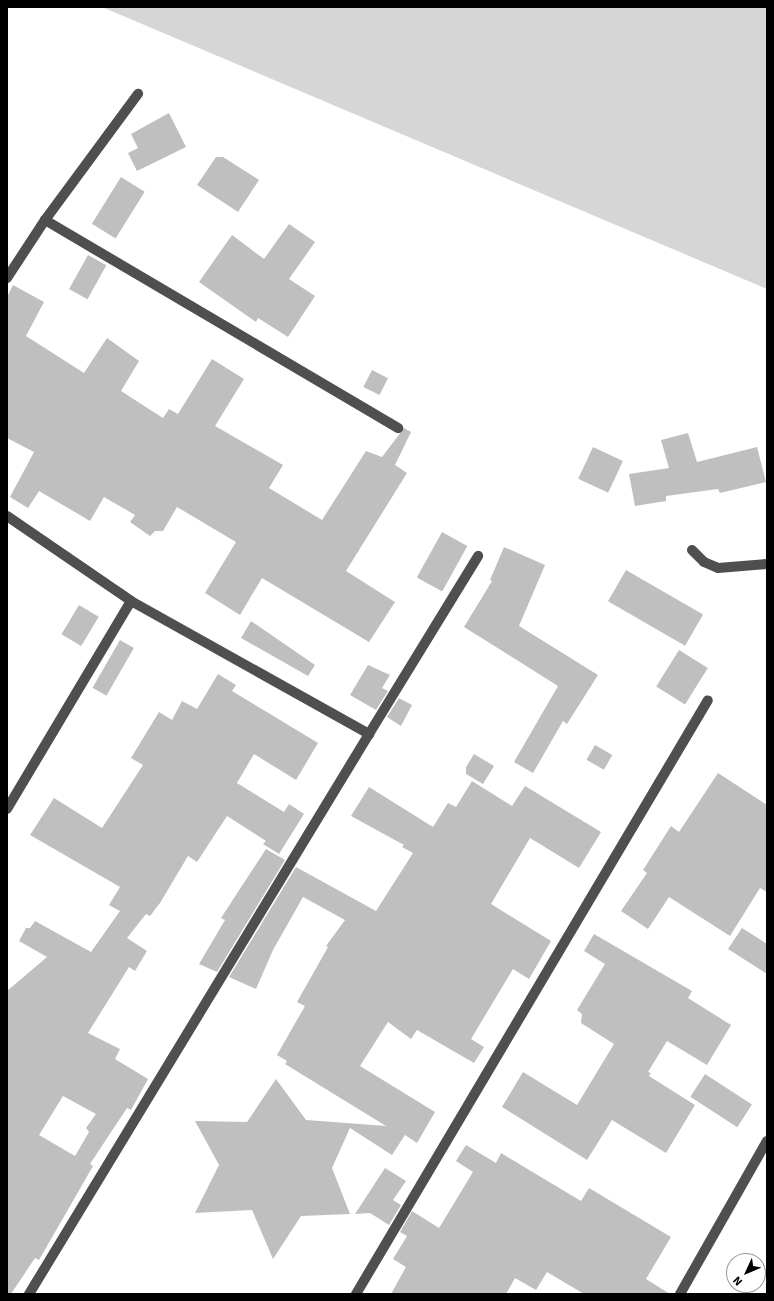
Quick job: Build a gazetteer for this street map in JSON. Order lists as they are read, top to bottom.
{
  "north": "bottom left"
}
